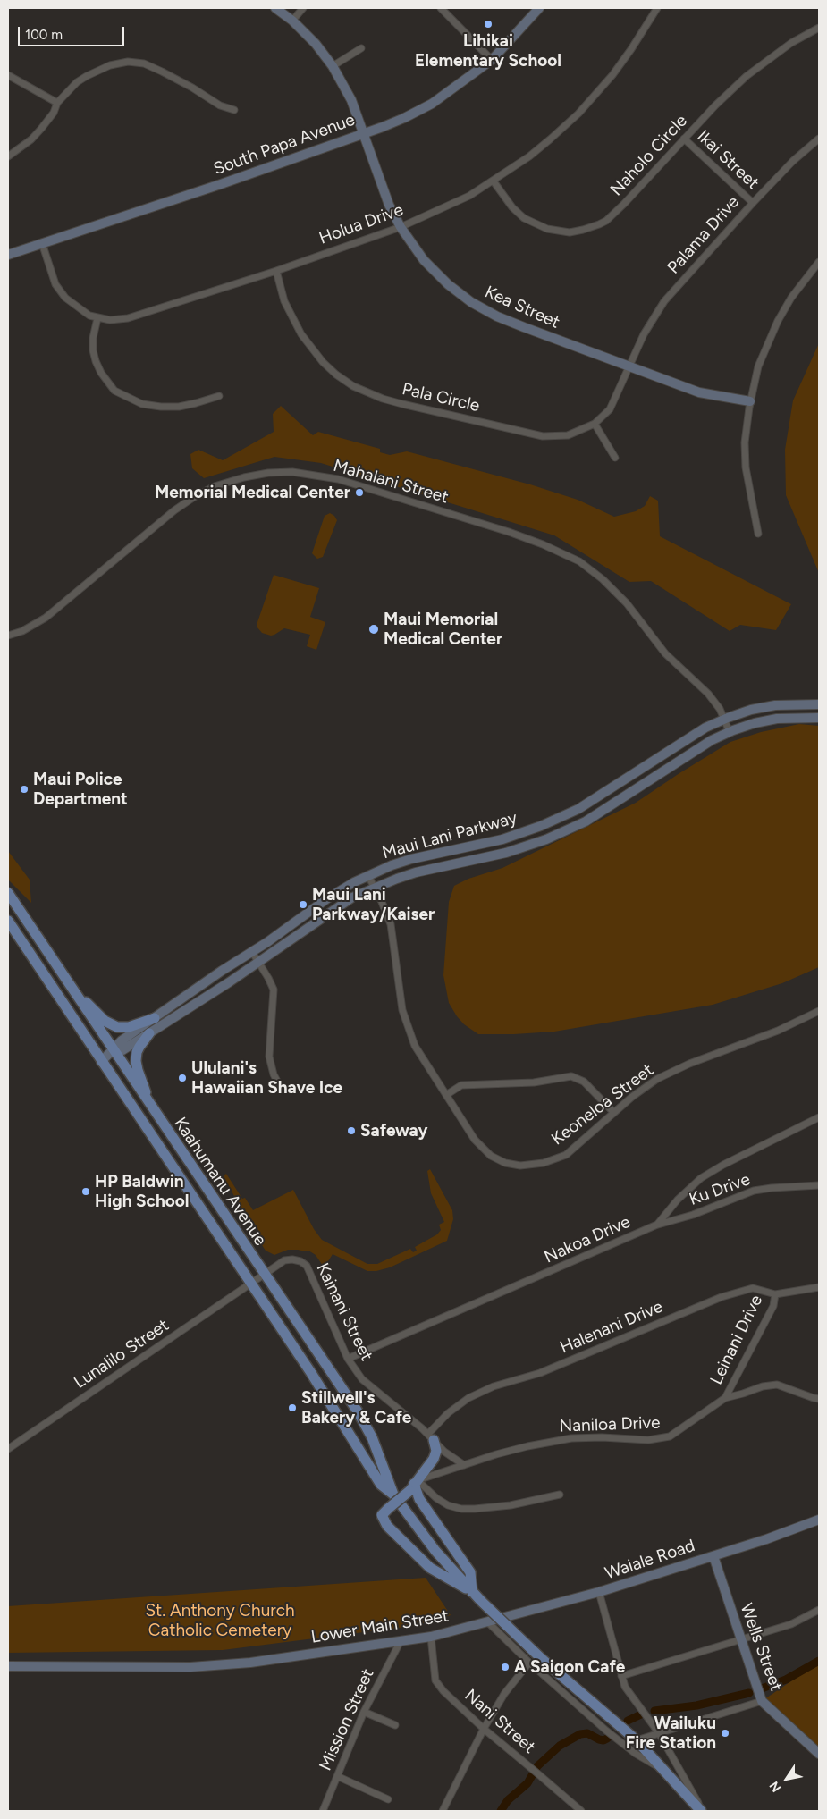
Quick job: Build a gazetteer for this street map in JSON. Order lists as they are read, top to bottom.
{
  "streets": {
    "main road": ["Kaahumanu Avenue"],
    "street": [
      "South Papa Avenue",
      "Naholo Circle",
      "Ikai Street",
      "Holua Drive",
      "Palama Drive",
      "Kea Street",
      "Pala Circle",
      "Mahalani Street",
      "Maui Lani Parkway",
      "Keoneloa Street",
      "Ku Drive",
      "Nakoa Drive",
      "Kainani Street",
      "Halenani Drive",
      "Leinani Drive",
      "Lunalilo Street",
      "Naniloa Drive",
      "Waiale Road",
      "Lower Main Street",
      "Wells Street",
      "Mission Street",
      "Nani Street"
    ]
  },
  "crossings": [
    ["South Papa Avenue", "Holua Drive"],
    ["South Papa Avenue", "Kea Street"],
    ["Naholo Circle", "Ikai Street"],
    ["Naholo Circle", "Holua Drive"],
    ["Ikai Street", "Palama Drive"],
    ["Holua Drive", "Kea Street"],
    ["Holua Drive", "Pala Circle"],
    ["Palama Drive", "Kea Street"],
    ["Palama Drive", "Pala Circle"],
    ["Kea Street", "Pala Circle"],
    ["Mahalani Street", "Maui Lani Parkway"],
    ["Maui Lani Parkway", "Keoneloa Street"],
    ["Maui Lani Parkway", "Kaahumanu Avenue"],
    ["Kaahumanu Avenue", "Kainani Street"],
    ["Kaahumanu Avenue", "Lunalilo Street"],
    ["Ku Drive", "Nakoa Drive"],
    ["Nakoa Drive", "Kainani Street"],
    ["Kainani Street", "Halenani Drive"],
    ["Kainani Street", "Lunalilo Street"],
    ["Kainani Street", "Naniloa Drive"],
    ["Halenani Drive", "Leinani Drive"],
    ["Leinani Drive", "Naniloa Drive"],
    ["Waiale Road", "Lower Main Street"],
    ["Waiale Road", "Wells Street"],
    ["Lower Main Street", "Mission Street"],
    ["Lower Main Street", "Nani Street"]
  ],
  "parks": ["St. Anthony Church Catholic Cemetery"],
  "places": [
    "Lihikai Elementary School",
    "Memorial Medical Center",
    "Maui Memorial Medical Center",
    "Maui Police Department",
    "Maui Lani Parkway/Kaiser",
    "Ululani's Hawaiian Shave Ice",
    "Safeway",
    "HP Baldwin High School",
    "Stillwell's Bakery & Cafe",
    "A Saigon Cafe",
    "Wailuku Fire Station"
  ],
  "scale_bar": "100 m",
  "north": "bottom left"
}
